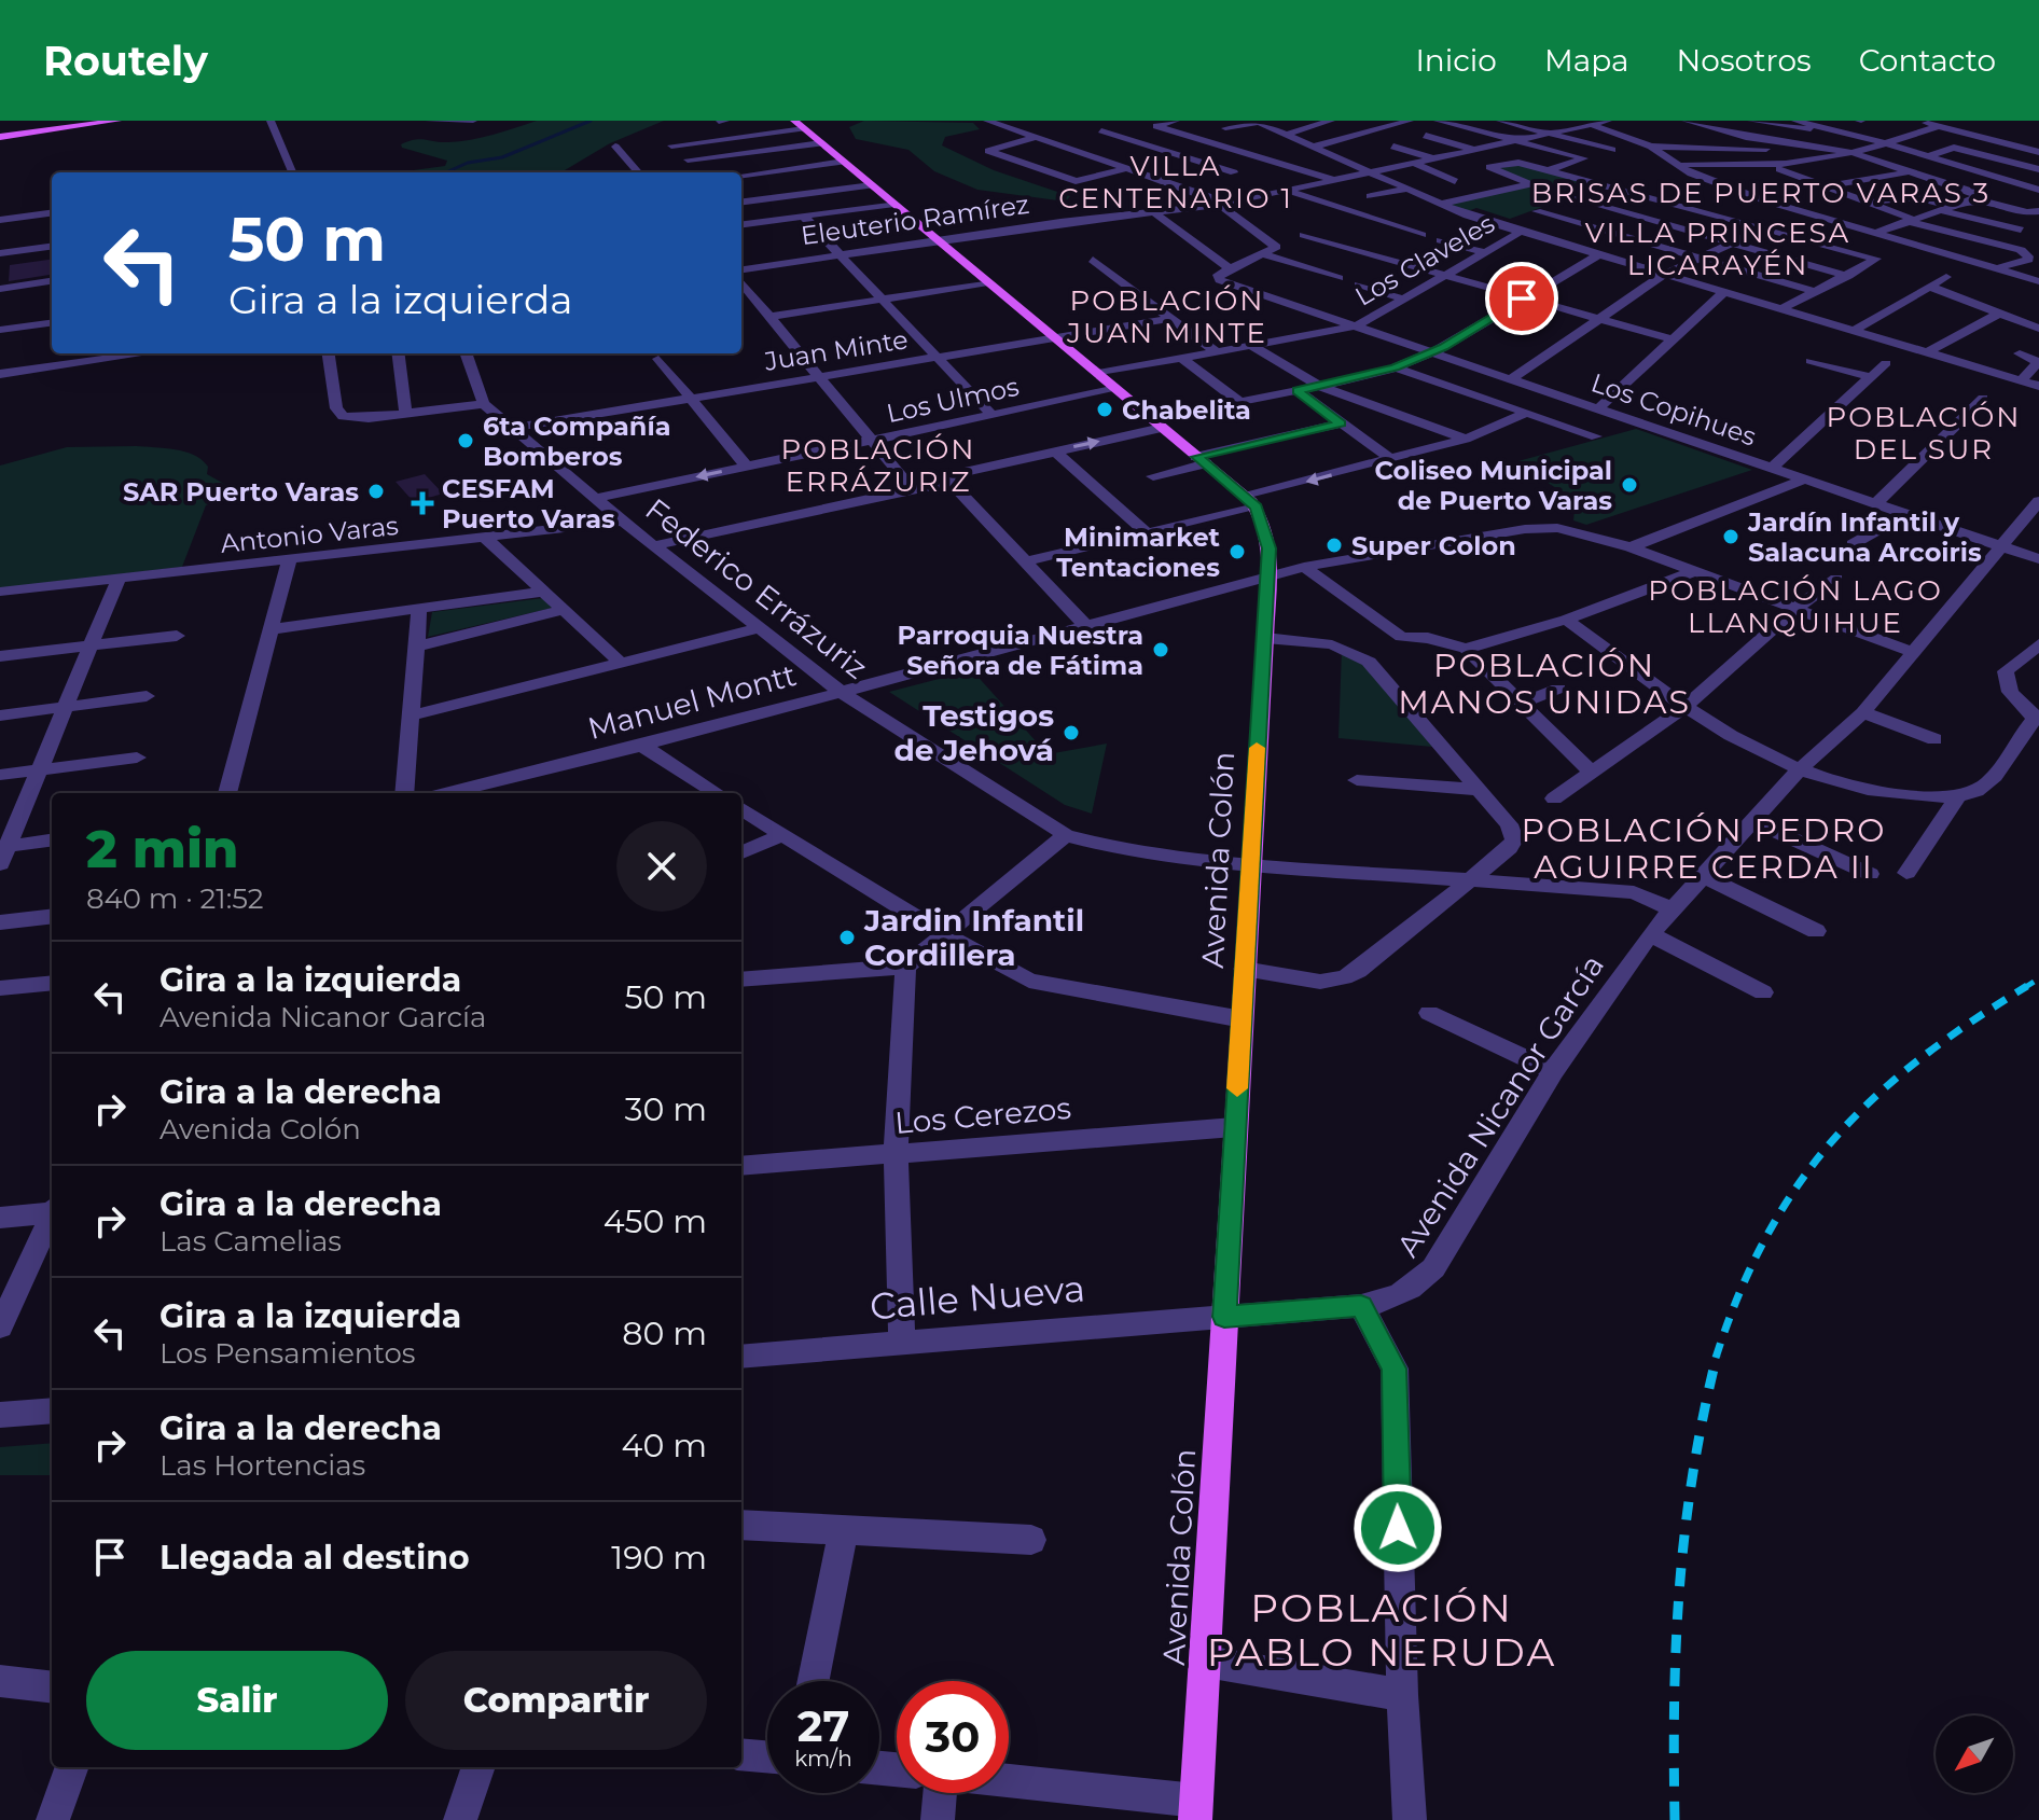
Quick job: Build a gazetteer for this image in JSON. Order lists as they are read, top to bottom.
{
  "streets": {
    "main road": ["Avenida Colón"],
    "street": [
      "Eleuterio Ramírez",
      "Los Claveles",
      "Juan Minte",
      "Los Ulmos",
      "Los Copihues",
      "Antonio Varas",
      "Federico Errázuriz",
      "Manuel Montt",
      "Avenida Nicanor García",
      "Los Cerezos",
      "Calle Nueva"
    ]
  },
  "crossings": [
    ["Los Claveles", "Los Copihues"],
    ["Juan Minte", "Federico Errázuriz"],
    ["Los Ulmos", "Federico Errázuriz"],
    ["Los Copihues", "Avenida Nicanor García"],
    ["Antonio Varas", "Federico Errázuriz"],
    ["Federico Errázuriz", "Manuel Montt"],
    ["Federico Errázuriz", "Avenida Colón"],
    ["Federico Errázuriz", "Avenida Nicanor García"],
    ["Manuel Montt", "Avenida Colón"],
    ["Manuel Montt", "Avenida Nicanor García"],
    ["Avenida Colón", "Avenida Nicanor García"],
    ["Avenida Colón", "Los Cerezos"],
    ["Avenida Colón", "Calle Nueva"],
    ["Avenida Nicanor García", "Calle Nueva"]
  ],
  "districts": [
    "VILLA CENTENARIO 1",
    "BRISAS DE PUERTO VARAS 3",
    "VILLA PRINCESA LICARAYÉN",
    "POBLACIÓN JUAN MINTE",
    "POBLACIÓN DEL SUR",
    "POBLACIÓN ERRÁZURIZ",
    "POBLACIÓN LAGO LLANQUIHUE",
    "POBLACIÓN MANOS UNIDAS",
    "POBLACIÓN PEDRO AGUIRRE CERDA II",
    "POBLACIÓN PABLO NERUDA"
  ],
  "places": {
    "other": [
      "Chabelita",
      "6ta Compañía Bomberos",
      "Coliseo Municipal de Puerto Varas",
      "SAR Puerto Varas",
      "Jardín Infantil y Salacuna Arcoiris",
      "Super Colon",
      "Minimarket Tentaciones",
      "Parroquia Nuestra Señora de Fátima",
      "Testigos de Jehová",
      "Jardin Infantil Cordillera"
    ],
    "health": ["CESFAM Puerto Varas"]
  },
  "north": "bottom left",
  "page": {
    "header": "Routely",
    "nav": [
      "Inicio",
      "Mapa",
      "Nosotros",
      "Contacto"
    ],
    "turn": ["50 m", "Gira a la izquierda"],
    "heading": ["2 min", "840 m · 21:52"],
    "list": [
      {
        "name": "Gira a la izquierda",
        "note": "Avenida Nicanor García",
        "value": "50 m"
      },
      {
        "name": "Gira a la derecha",
        "note": "Avenida Colón",
        "value": "30 m"
      },
      {
        "name": "Gira a la derecha",
        "note": "Las Camelias",
        "value": "450 m"
      },
      {
        "name": "Gira a la izquierda",
        "note": "Los Pensamientos",
        "value": "80 m"
      },
      {
        "name": "Gira a la derecha",
        "note": "Las Hortencias",
        "value": "40 m"
      },
      {
        "name": "Llegada al destino",
        "value": "190 m"
      }
    ],
    "buttons": ["Salir", "Compartir"],
    "speed": "27 km/h",
    "limit": "30"
  }
}
